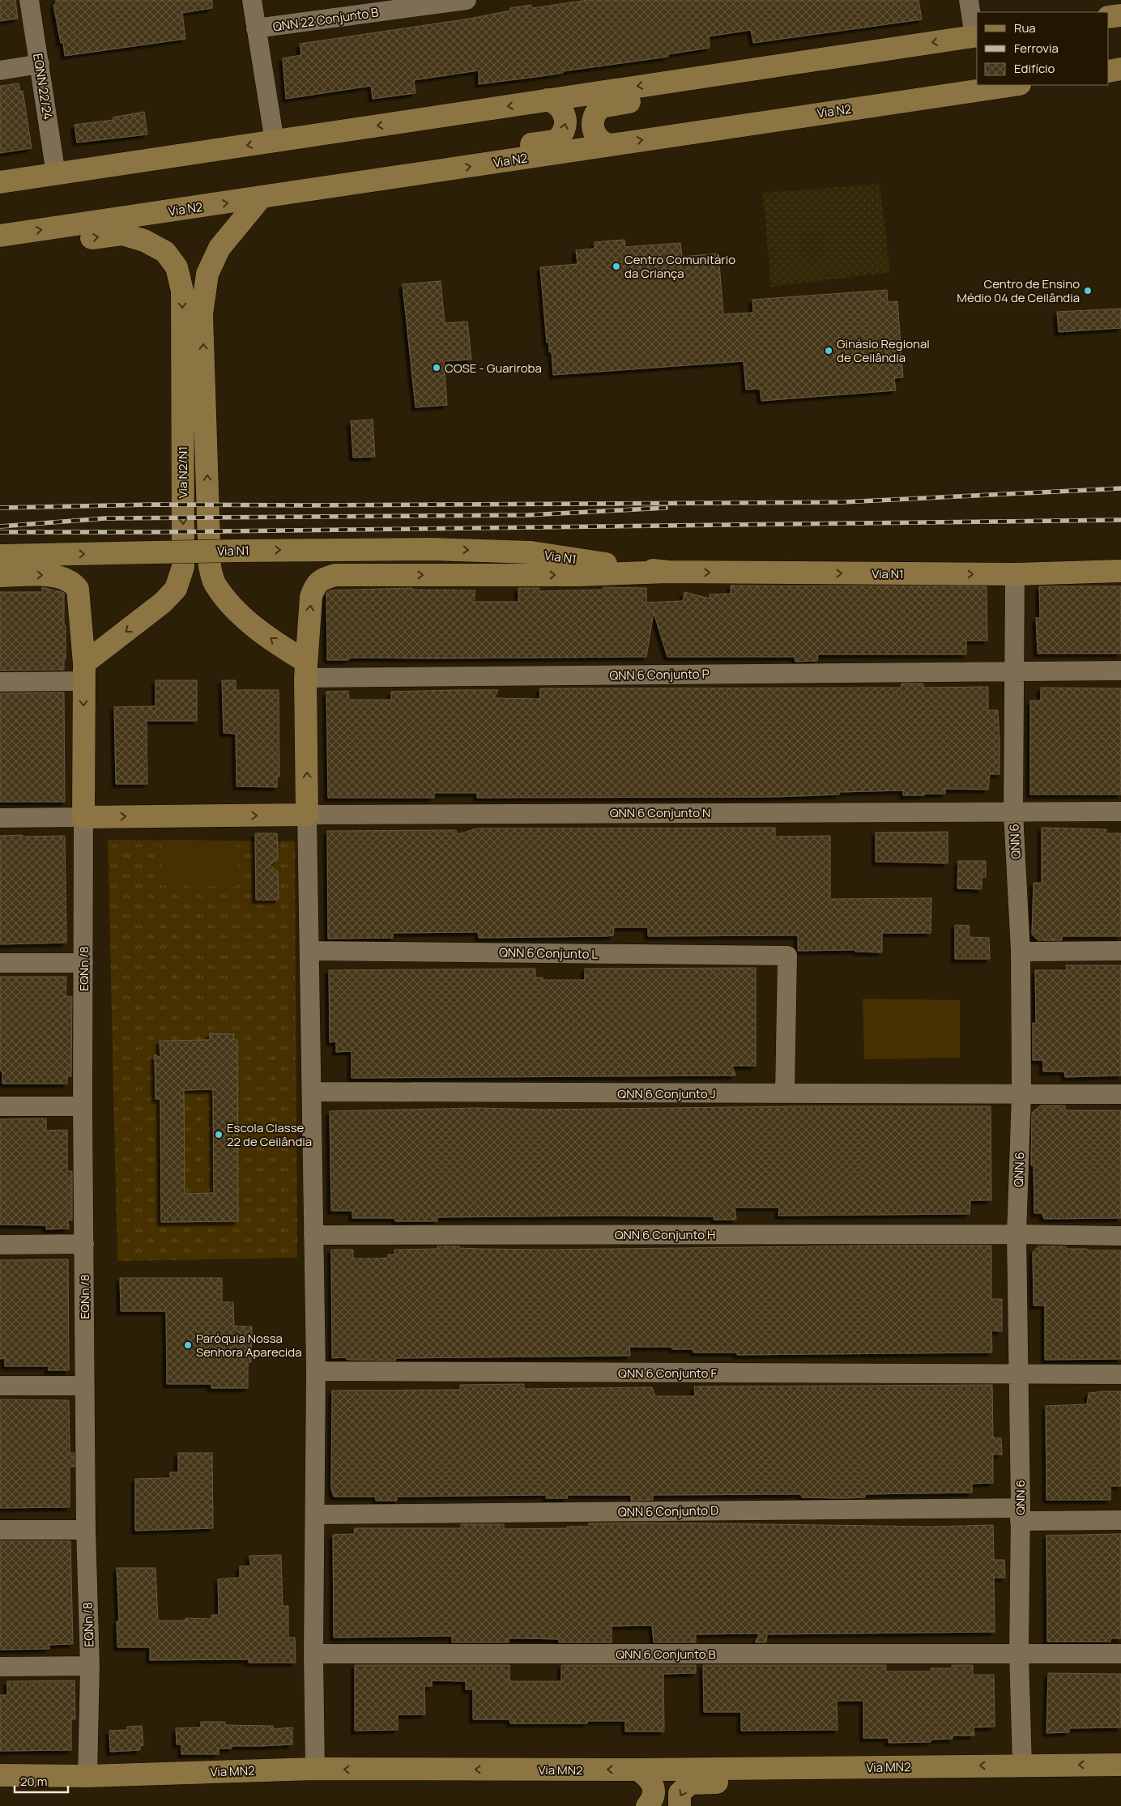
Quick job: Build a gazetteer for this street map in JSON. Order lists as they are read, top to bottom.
{
  "streets": {
    "main road": [
      "Via N2",
      "Via N2/N1",
      "Via N1",
      "Via MN2"
    ],
    "street": [
      "QNN 22 Conjunto B",
      "EQNN 22/24",
      "QNN 6 Conjunto P",
      "QNN 6 Conjunto N",
      "QNN 6",
      "QNN 6 Conjunto L",
      "EQNn /8",
      "QNN 6 Conjunto J",
      "QNN 6 Conjunto H",
      "QNN 6 Conjunto F",
      "QNN 6 Conjunto D",
      "QNN 6 Conjunto B"
    ]
  },
  "crossings": [
    ["Via N1", "QNN 6"],
    ["QNN 6 Conjunto P", "QNN 6"],
    ["QNN 6 Conjunto N", "QNN 6"],
    ["QNN 6", "QNN 6 Conjunto J"],
    ["QNN 6", "QNN 6 Conjunto H"],
    ["QNN 6", "QNN 6 Conjunto F"],
    ["QNN 6", "QNN 6 Conjunto D"],
    ["QNN 6", "QNN 6 Conjunto B"],
    ["QNN 6", "Via MN2"],
    ["QNN 6 Conjunto L", "QNN 6 Conjunto J"],
    ["EQNn /8", "Via MN2"]
  ],
  "one_way": ["Via N1", "Via MN2"],
  "places": [
    "Centro Comunitário da Criança",
    "Centro de Ensino Médio 04 de Ceilândia",
    "Ginásio Regional de Ceilândia",
    "COSE - Guariroba",
    "Escola Classe 22 de Ceilândia",
    "Paróquia Nossa Senhora Aparecida"
  ],
  "legend": ["Rua", "Ferrovia", "Edifício"],
  "scale_bar": "20 m"
}
